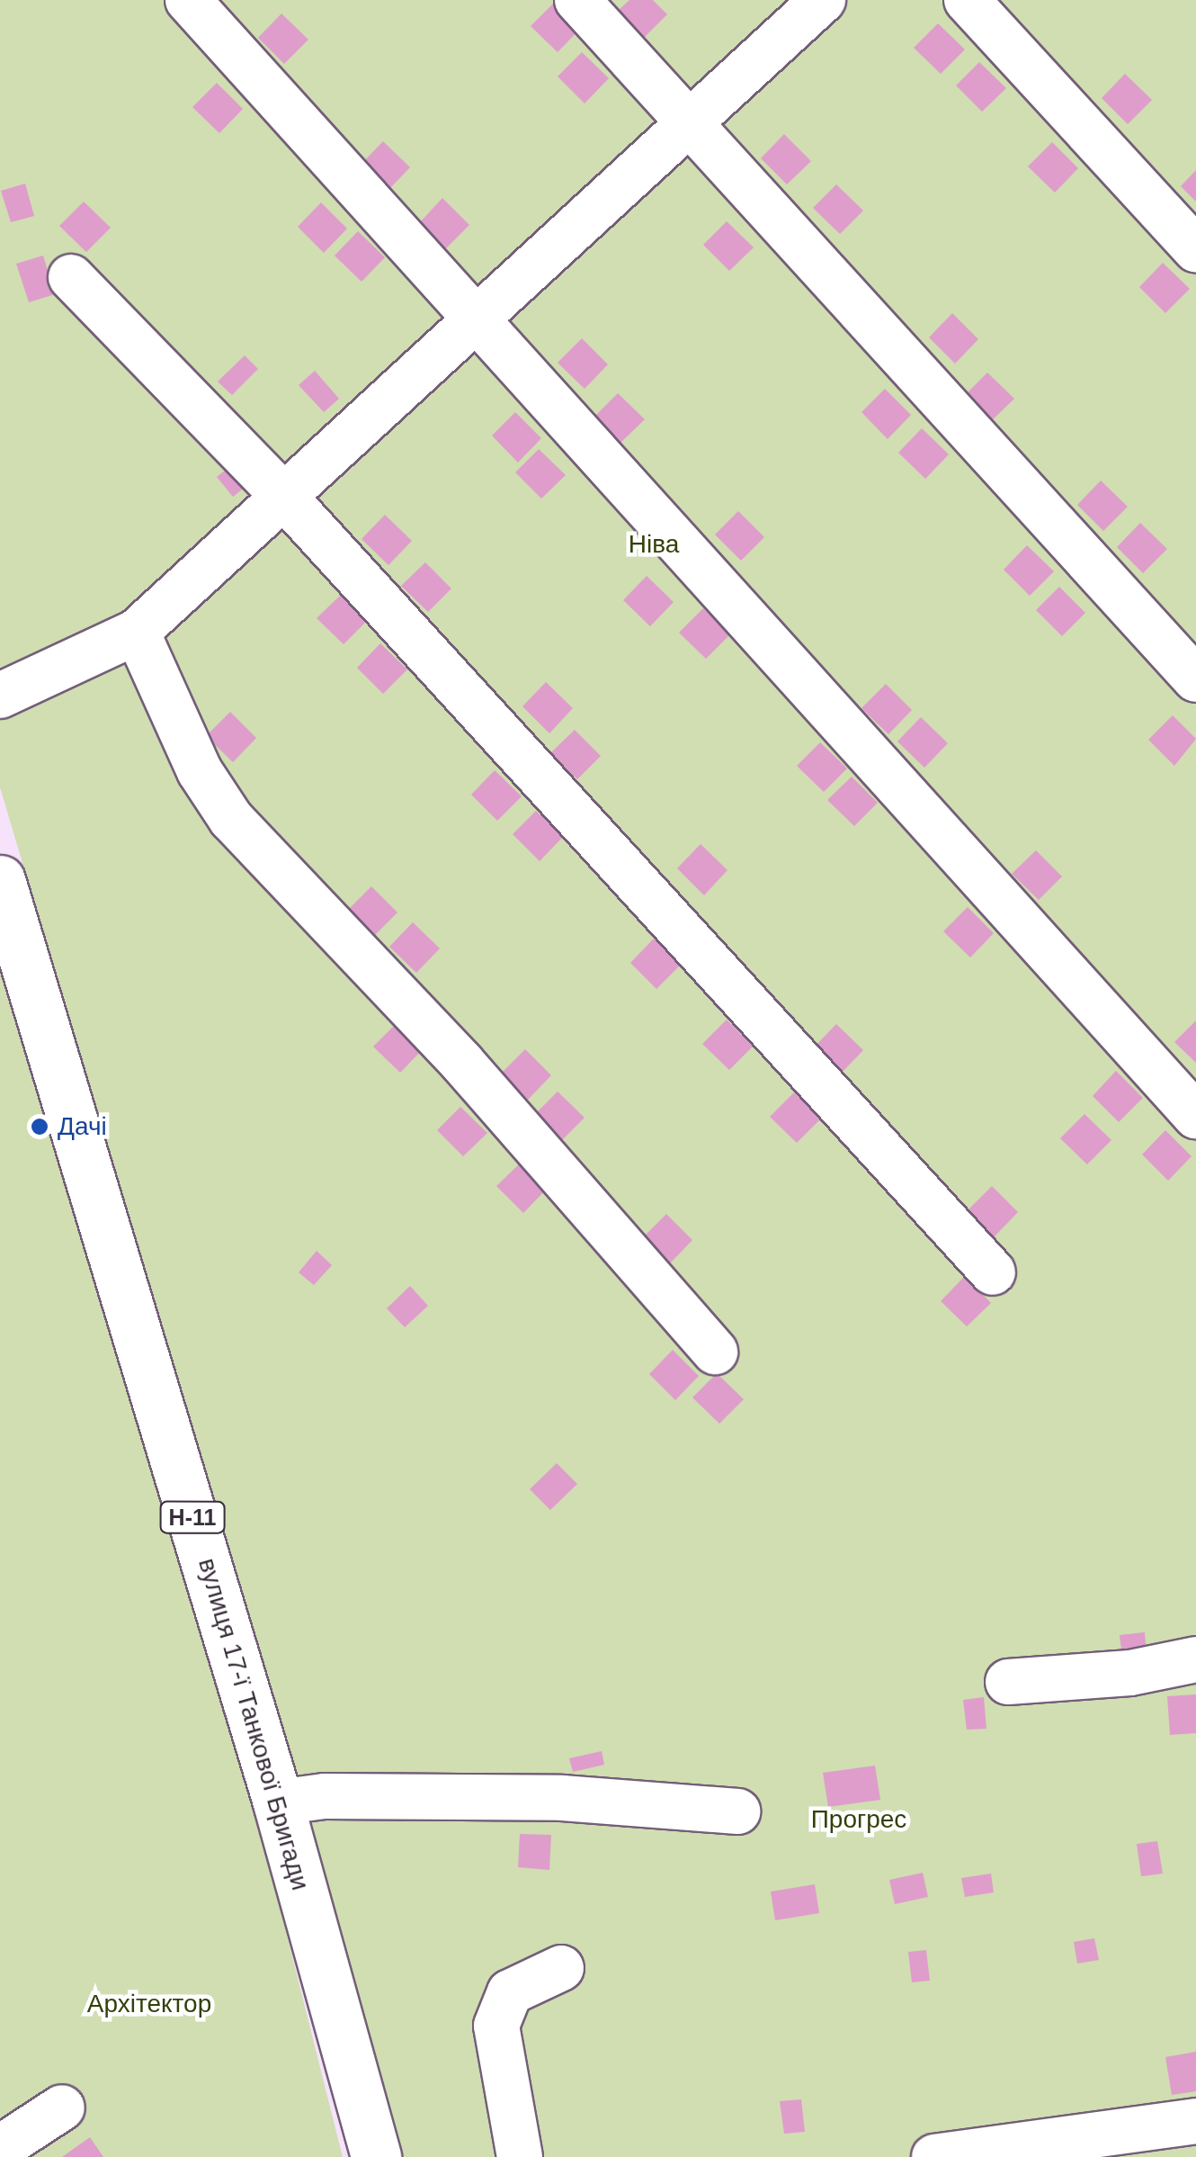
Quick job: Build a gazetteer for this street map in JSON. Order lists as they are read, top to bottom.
{
  "streets": {
    "main road": ["Н-11", "вулиця 17-ї Танкової Бригади"]
  },
  "parks": ["Ніва", "Прогрес", "Архітектор"],
  "places": ["Дачі"]
}
